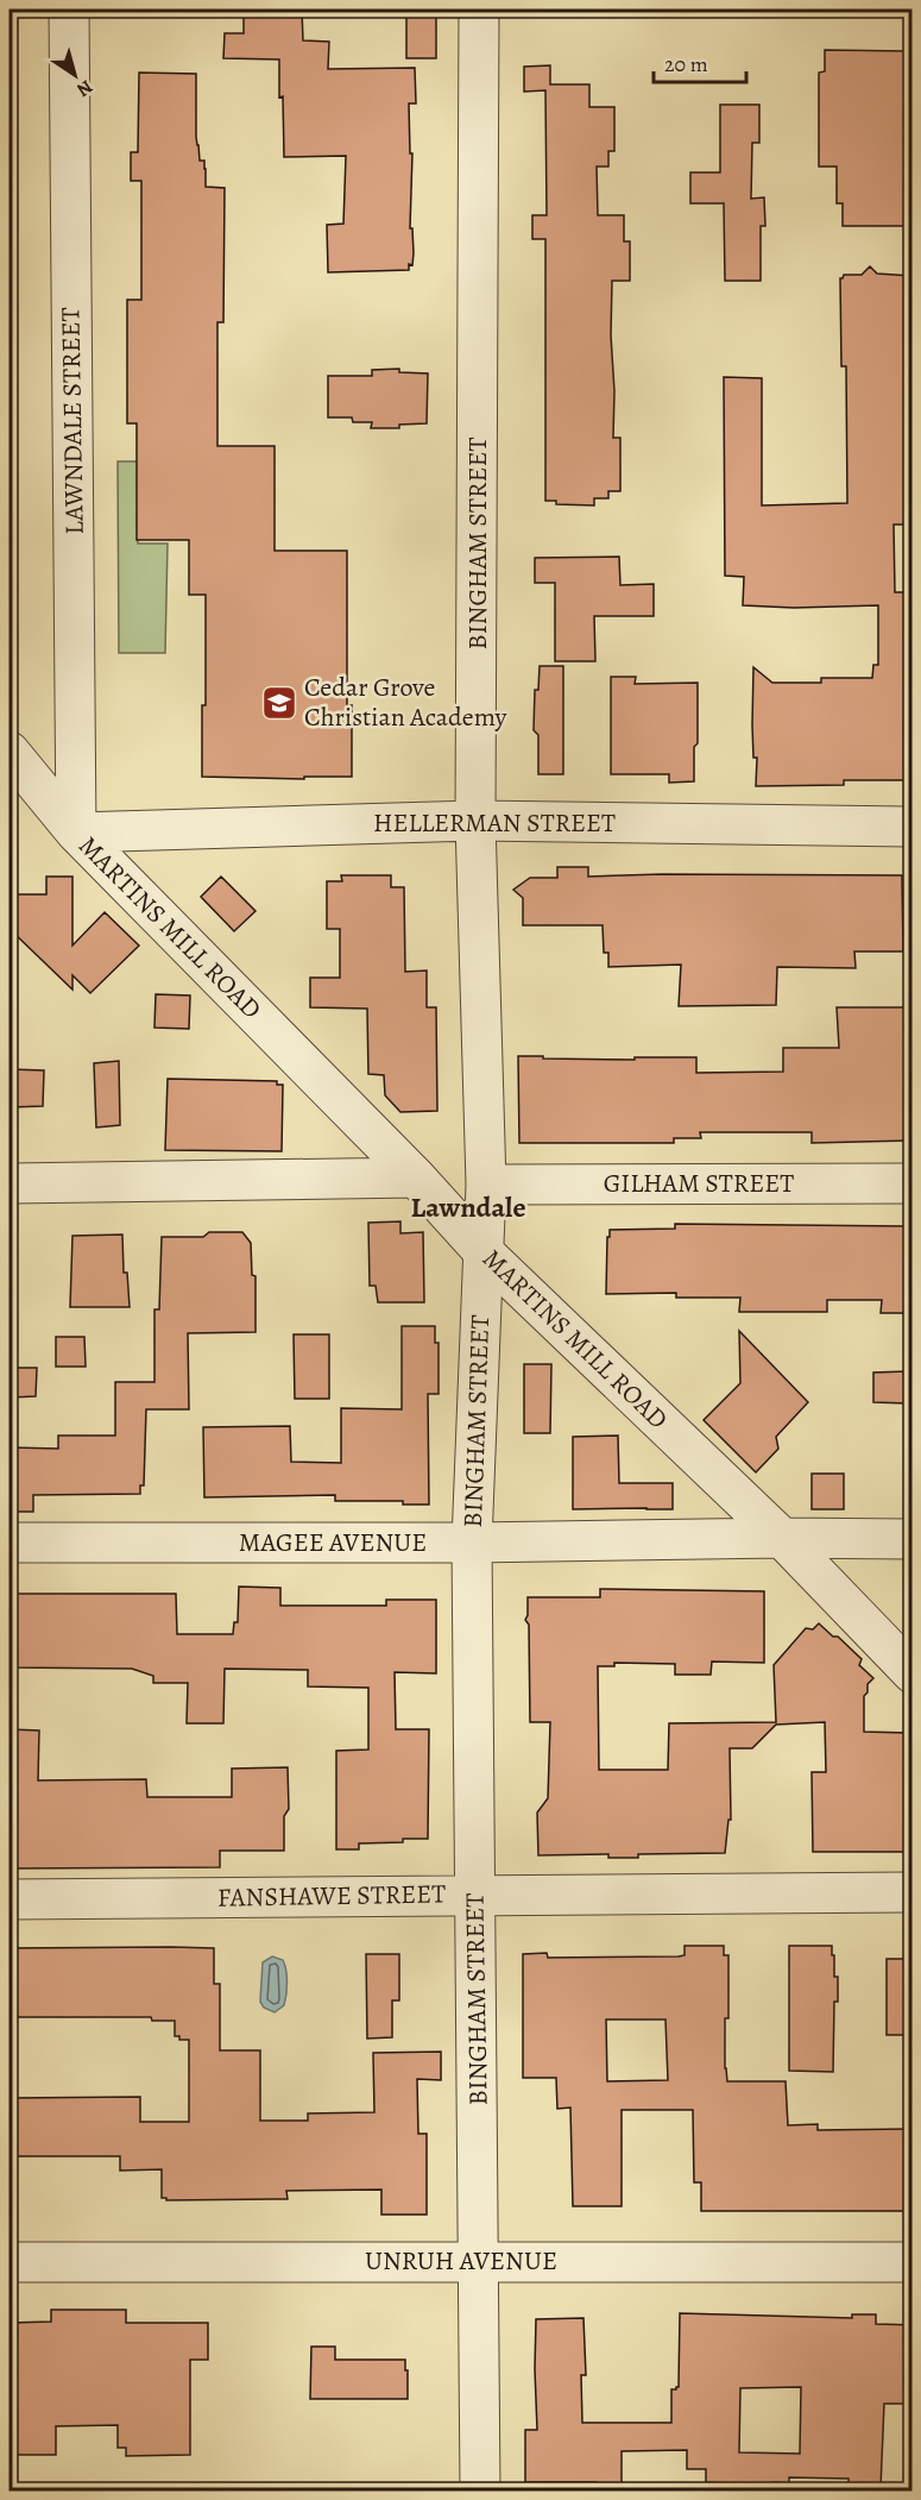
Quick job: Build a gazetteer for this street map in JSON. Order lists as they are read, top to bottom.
{
  "streets": {
    "street": [
      "LAWNDALE STREET",
      "BINGHAM STREET",
      "HELLERMAN STREET",
      "MARTINS MILL ROAD",
      "GILHAM STREET",
      "MAGEE AVENUE",
      "FANSHAWE STREET",
      "UNRUH AVENUE"
    ]
  },
  "crossings": [
    ["LAWNDALE STREET", "HELLERMAN STREET"],
    ["LAWNDALE STREET", "MARTINS MILL ROAD"],
    ["BINGHAM STREET", "HELLERMAN STREET"],
    ["BINGHAM STREET", "MARTINS MILL ROAD"],
    ["BINGHAM STREET", "GILHAM STREET"],
    ["BINGHAM STREET", "MAGEE AVENUE"],
    ["BINGHAM STREET", "FANSHAWE STREET"],
    ["BINGHAM STREET", "UNRUH AVENUE"],
    ["HELLERMAN STREET", "MARTINS MILL ROAD"],
    ["MARTINS MILL ROAD", "MAGEE AVENUE"]
  ],
  "districts": ["Lawndale"],
  "places": {
    "school or university": ["Cedar Grove Christian Academy"]
  },
  "scale_bar": "20 m",
  "north": "bottom right"
}
